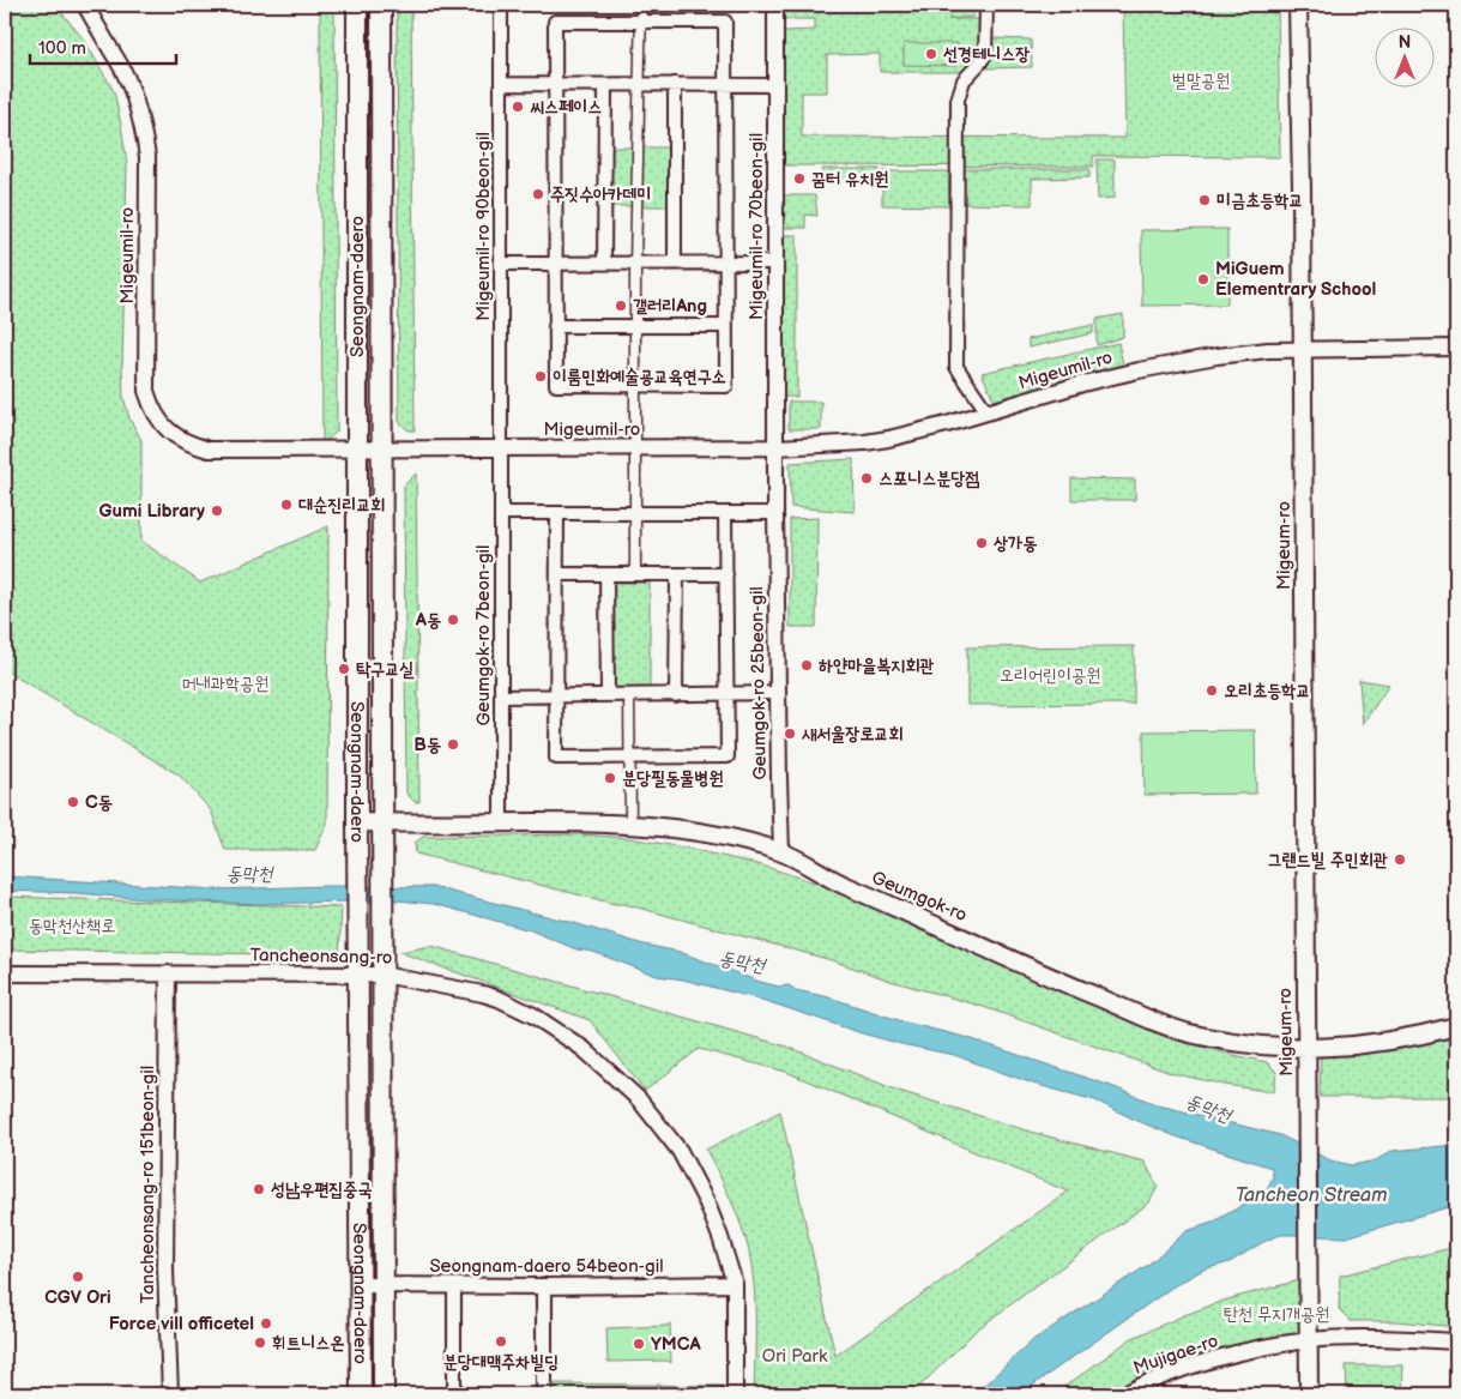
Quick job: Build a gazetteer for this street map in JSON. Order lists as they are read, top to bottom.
{
  "streets": {
    "main road": ["Seongnam-daero", "Migeum-ro", "Geumgok-ro"],
    "street": [
      "Migeumil-ro 90beon-gil",
      "Migeumil-ro 70beon-gil",
      "Migeumil-ro",
      "Geumgok-ro 7beon-gil",
      "Geumgok-ro 25beon-gil",
      "Tancheonsang-ro",
      "Tancheonsang-ro 151beon-gil",
      "Seongnam-daero 54beon-gil",
      "Mujigae-ro"
    ]
  },
  "crossings": [
    ["Migeumil-ro 90beon-gil", "Migeumil-ro"],
    ["Migeumil-ro 90beon-gil", "Geumgok-ro 7beon-gil"],
    ["Migeumil-ro 70beon-gil", "Migeumil-ro"],
    ["Migeumil-ro 70beon-gil", "Geumgok-ro 25beon-gil"],
    ["Migeumil-ro", "Seongnam-daero"],
    ["Migeumil-ro", "Migeum-ro"],
    ["Migeumil-ro", "Geumgok-ro 7beon-gil"],
    ["Migeumil-ro", "Geumgok-ro 25beon-gil"],
    ["Seongnam-daero", "Geumgok-ro"],
    ["Seongnam-daero", "Tancheonsang-ro"],
    ["Seongnam-daero", "Seongnam-daero 54beon-gil"],
    ["Migeum-ro", "Geumgok-ro"],
    ["Migeum-ro", "Mujigae-ro"],
    ["Geumgok-ro 7beon-gil", "Geumgok-ro"],
    ["Geumgok-ro 25beon-gil", "Geumgok-ro"],
    ["Tancheonsang-ro", "Tancheonsang-ro 151beon-gil"],
    ["Tancheonsang-ro", "Seongnam-daero 54beon-gil"]
  ],
  "water": ["동막천", "Tancheon Stream"],
  "parks": [
    "벌말공원",
    "오리어린이공원",
    "머내과학공원",
    "동막천산책로",
    "탄천 무지개공원",
    "Ori Park"
  ],
  "places": [
    "선경테니스장",
    "씨스페이스",
    "꿈터 유치원",
    "주짓수아카데미",
    "미금초등학교",
    "MiGuem Elementrary School",
    "갤러리Ang",
    "이룸민화예술굥교육연구소",
    "스포니스분당점",
    "대순진리교회",
    "Gumi Library",
    "상가동",
    "A동",
    "하얀마을복지회관",
    "탁구교실",
    "오리초등학교",
    "새서울장로교회",
    "B동",
    "분당필동물병원",
    "C동",
    "그랜드빌 주민회관",
    "성남우편집중국",
    "CGV Ori",
    "Force vill officetel",
    "분당대맥주차빌딩",
    "휘트니스온",
    "YMCA"
  ],
  "scale_bar": "100 m",
  "north": "top"
}
